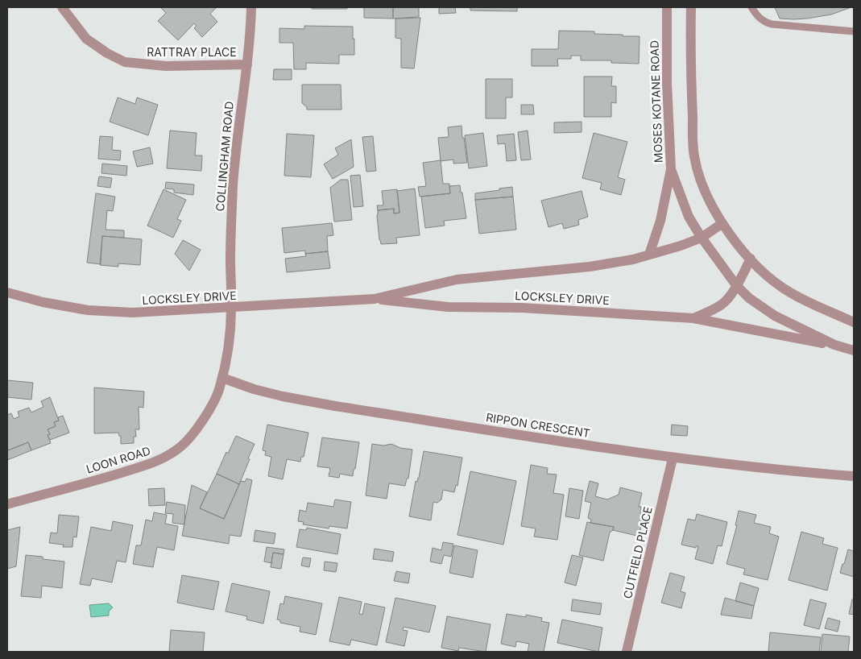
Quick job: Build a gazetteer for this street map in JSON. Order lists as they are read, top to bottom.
{
  "streets": {
    "street": [
      "RATTRAY PLACE",
      "MOSES KOTANE ROAD",
      "COLLINGHAM ROAD",
      "LOCKSLEY DRIVE",
      "RIPPON CRESCENT",
      "LOON ROAD",
      "CUTFIELD PLACE"
    ]
  },
  "crossings": [
    ["RATTRAY PLACE", "COLLINGHAM ROAD"],
    ["MOSES KOTANE ROAD", "LOCKSLEY DRIVE"],
    ["COLLINGHAM ROAD", "LOCKSLEY DRIVE"],
    ["COLLINGHAM ROAD", "LOON ROAD"],
    ["LOCKSLEY DRIVE", "LOON ROAD"],
    ["RIPPON CRESCENT", "LOON ROAD"],
    ["RIPPON CRESCENT", "CUTFIELD PLACE"]
  ]
}
